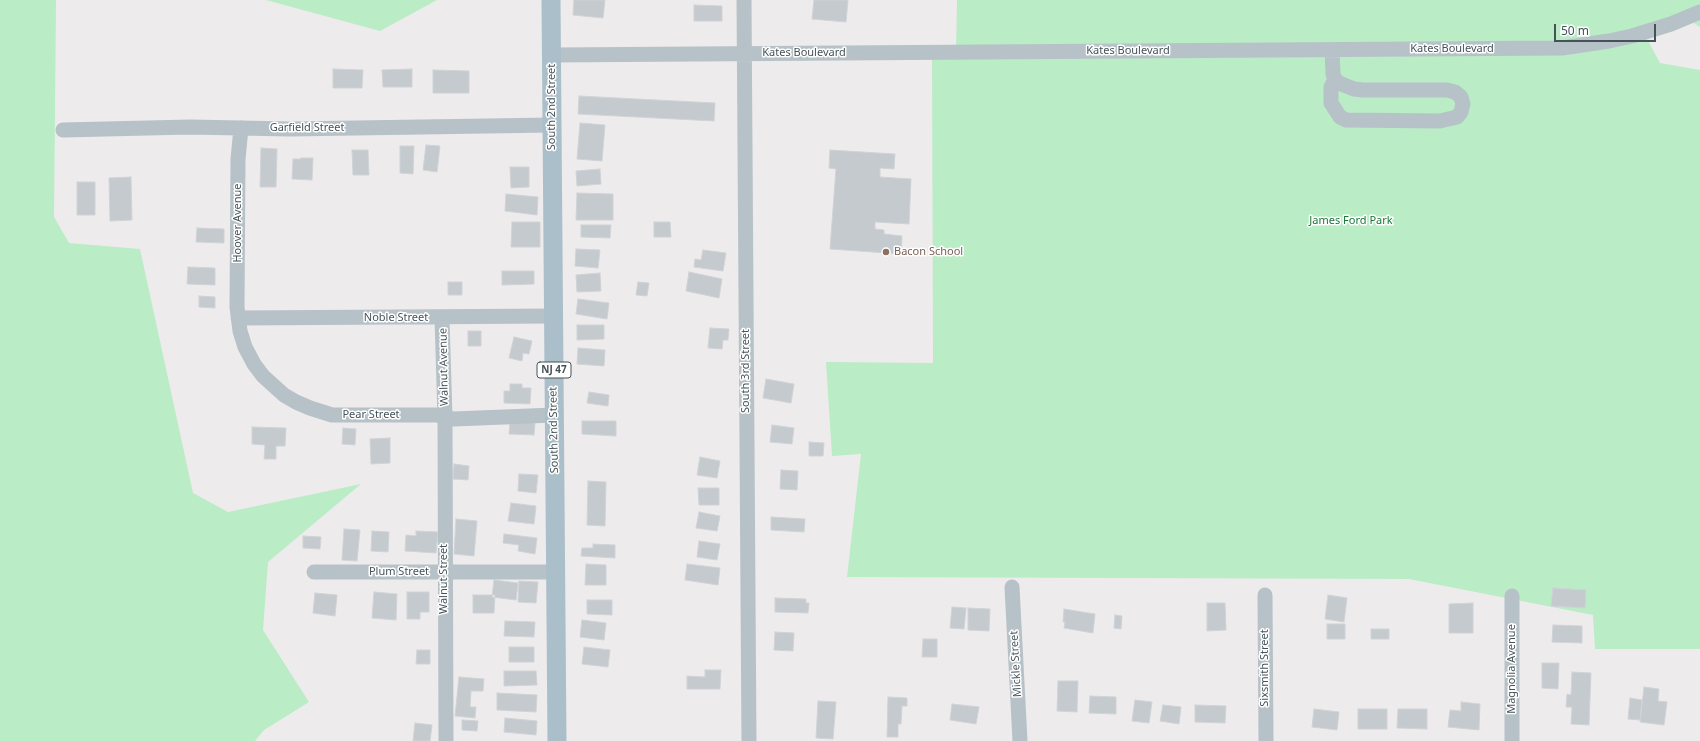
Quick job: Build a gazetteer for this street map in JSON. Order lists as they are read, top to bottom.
{
  "streets": {
    "main road": ["South 2nd Street", "NJ 47"],
    "street": [
      "Kates Boulevard",
      "Garfield Street",
      "Hoover Avenue",
      "Noble Street",
      "Walnut Avenue",
      "South 3rd Street",
      "Pear Street",
      "Plum Street",
      "Walnut Street",
      "Mickle Street",
      "Sixsmith Street",
      "Magnolia Avenue"
    ]
  },
  "crossings": [
    ["Kates Boulevard", "South 2nd Street"],
    ["Kates Boulevard", "South 3rd Street"],
    ["South 2nd Street", "Garfield Street"],
    ["South 2nd Street", "Noble Street"],
    ["South 2nd Street", "Pear Street"],
    ["South 2nd Street", "Plum Street"],
    ["Garfield Street", "Hoover Avenue"],
    ["Hoover Avenue", "Noble Street"],
    ["Hoover Avenue", "Pear Street"],
    ["Noble Street", "Walnut Avenue"],
    ["Noble Street", "Pear Street"],
    ["Walnut Avenue", "Pear Street"],
    ["Walnut Avenue", "Walnut Street"],
    ["Pear Street", "Walnut Street"],
    ["Plum Street", "Walnut Street"]
  ],
  "parks": ["James Ford Park"],
  "places": ["Bacon School"],
  "scale_bar": "50 m"
}
